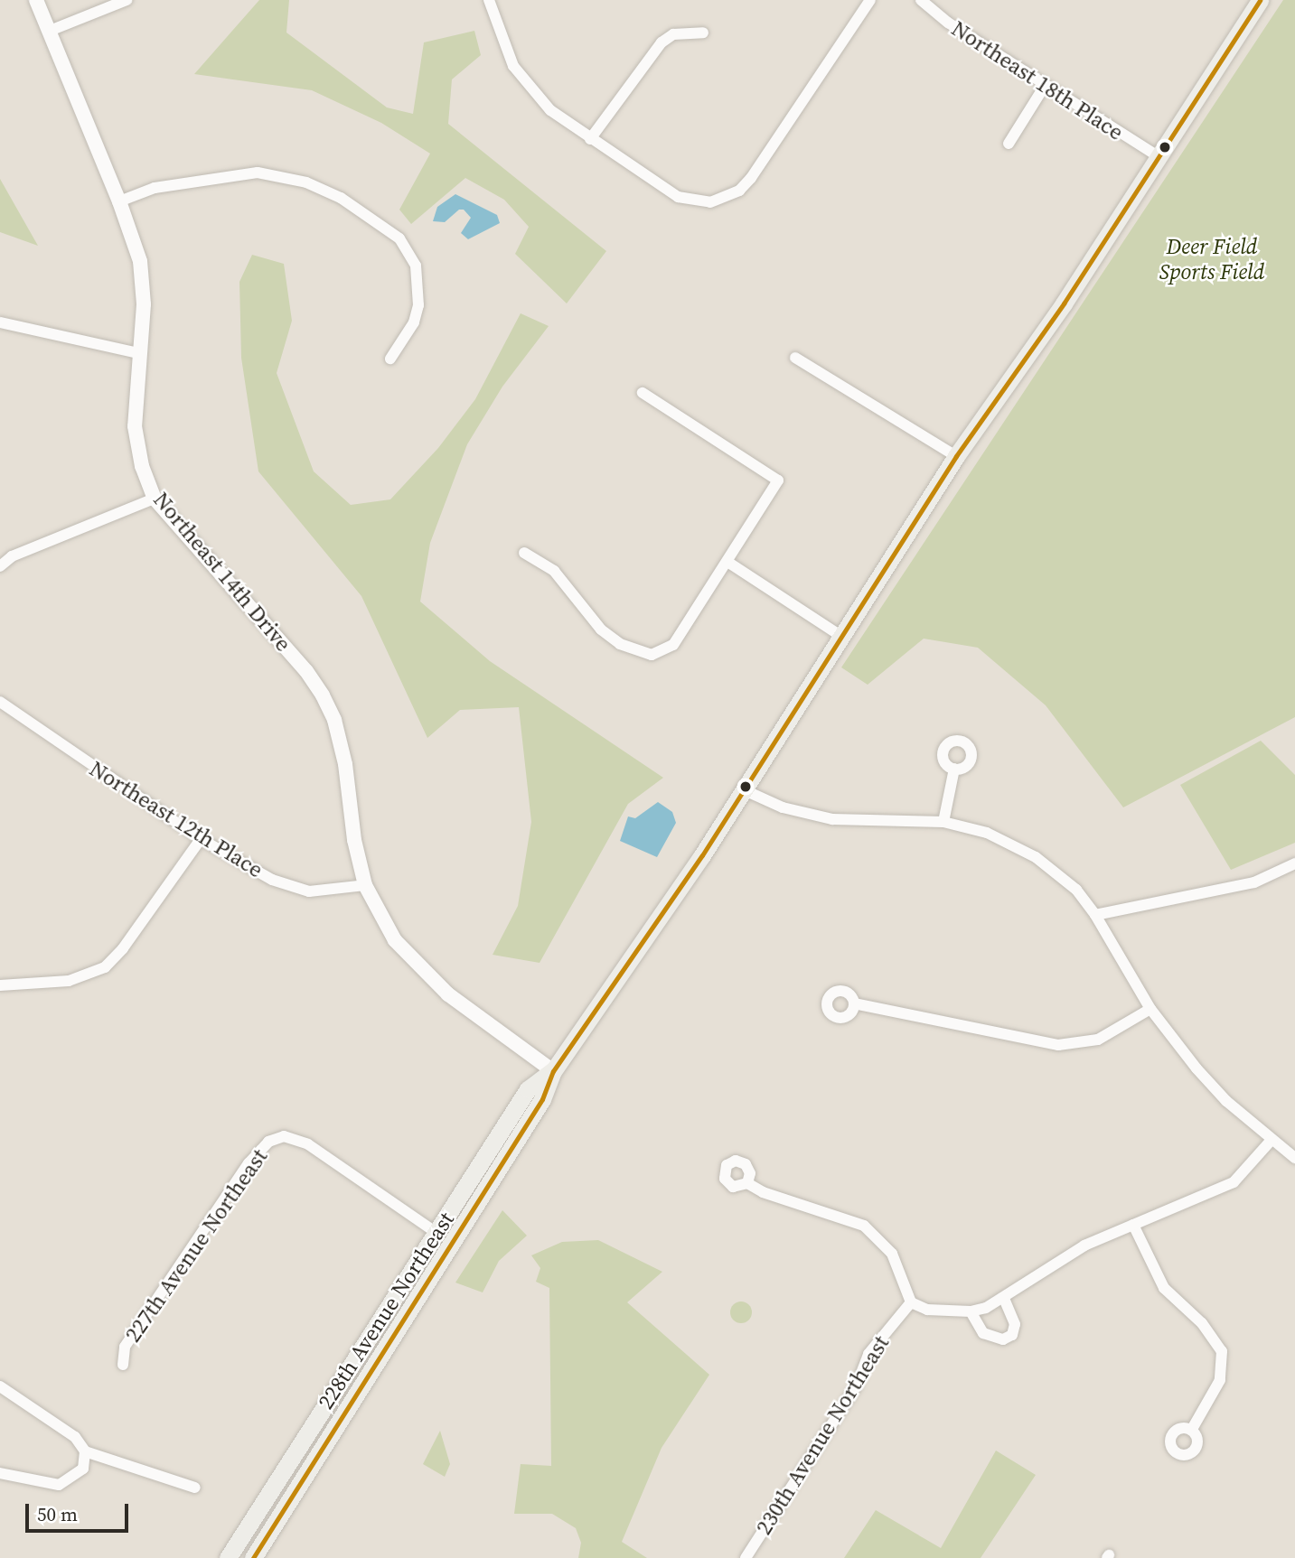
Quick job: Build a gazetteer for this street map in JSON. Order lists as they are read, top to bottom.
{
  "streets": {
    "main road": ["228th Avenue Northeast"],
    "street": [
      "Northeast 18th Place",
      "Northeast 14th Drive",
      "Northeast 12th Place",
      "227th Avenue Northeast",
      "230th Avenue Northeast"
    ]
  },
  "crossings": [
    ["Northeast 18th Place", "228th Avenue Northeast"],
    ["Northeast 14th Drive", "Northeast 12th Place"],
    ["227th Avenue Northeast", "228th Avenue Northeast"]
  ],
  "parks": ["Deer Field Sports Field"],
  "scale_bar": "50 m"
}
